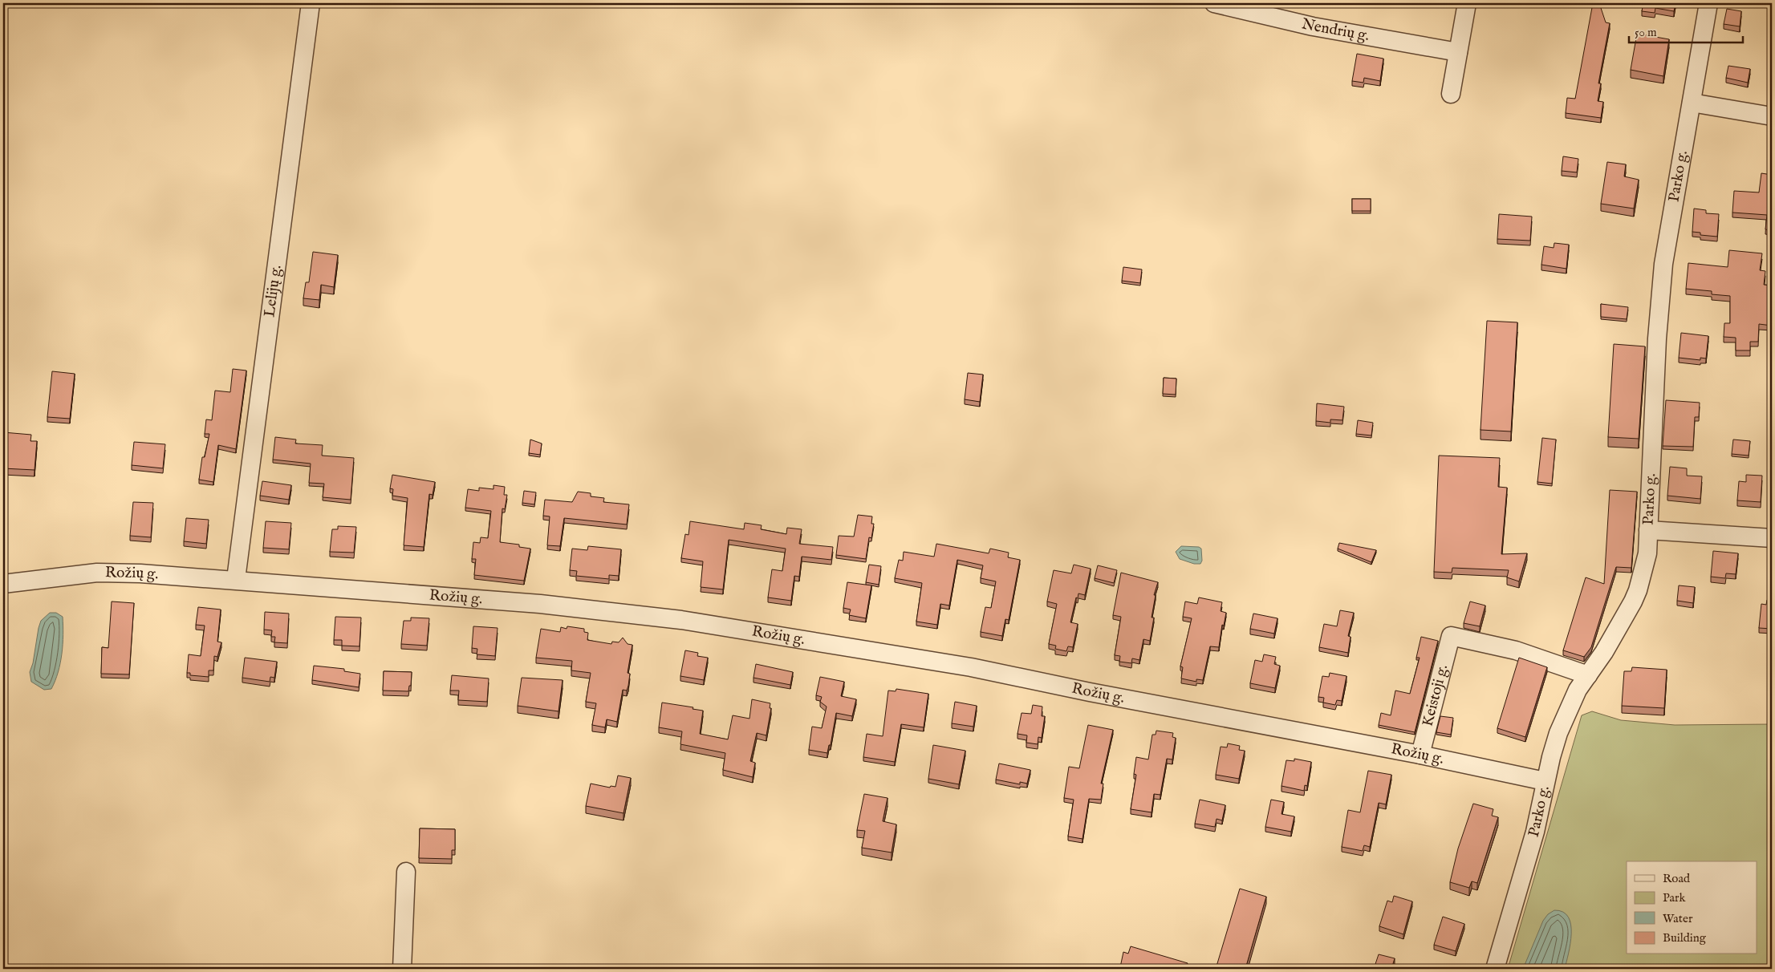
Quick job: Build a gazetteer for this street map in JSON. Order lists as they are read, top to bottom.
{
  "streets": {
    "street": [
      "Nendrių g.",
      "Parko g.",
      "Lelijų g.",
      "Rožių g.",
      "Keistoji g."
    ]
  },
  "crossings": [
    ["Parko g.", "Rožių g."],
    ["Parko g.", "Keistoji g."],
    ["Lelijų g.", "Rožių g."],
    ["Rožių g.", "Keistoji g."]
  ],
  "legend": [
    "Road",
    "Park",
    "Water",
    "Building"
  ],
  "scale_bar": "50 m"
}
